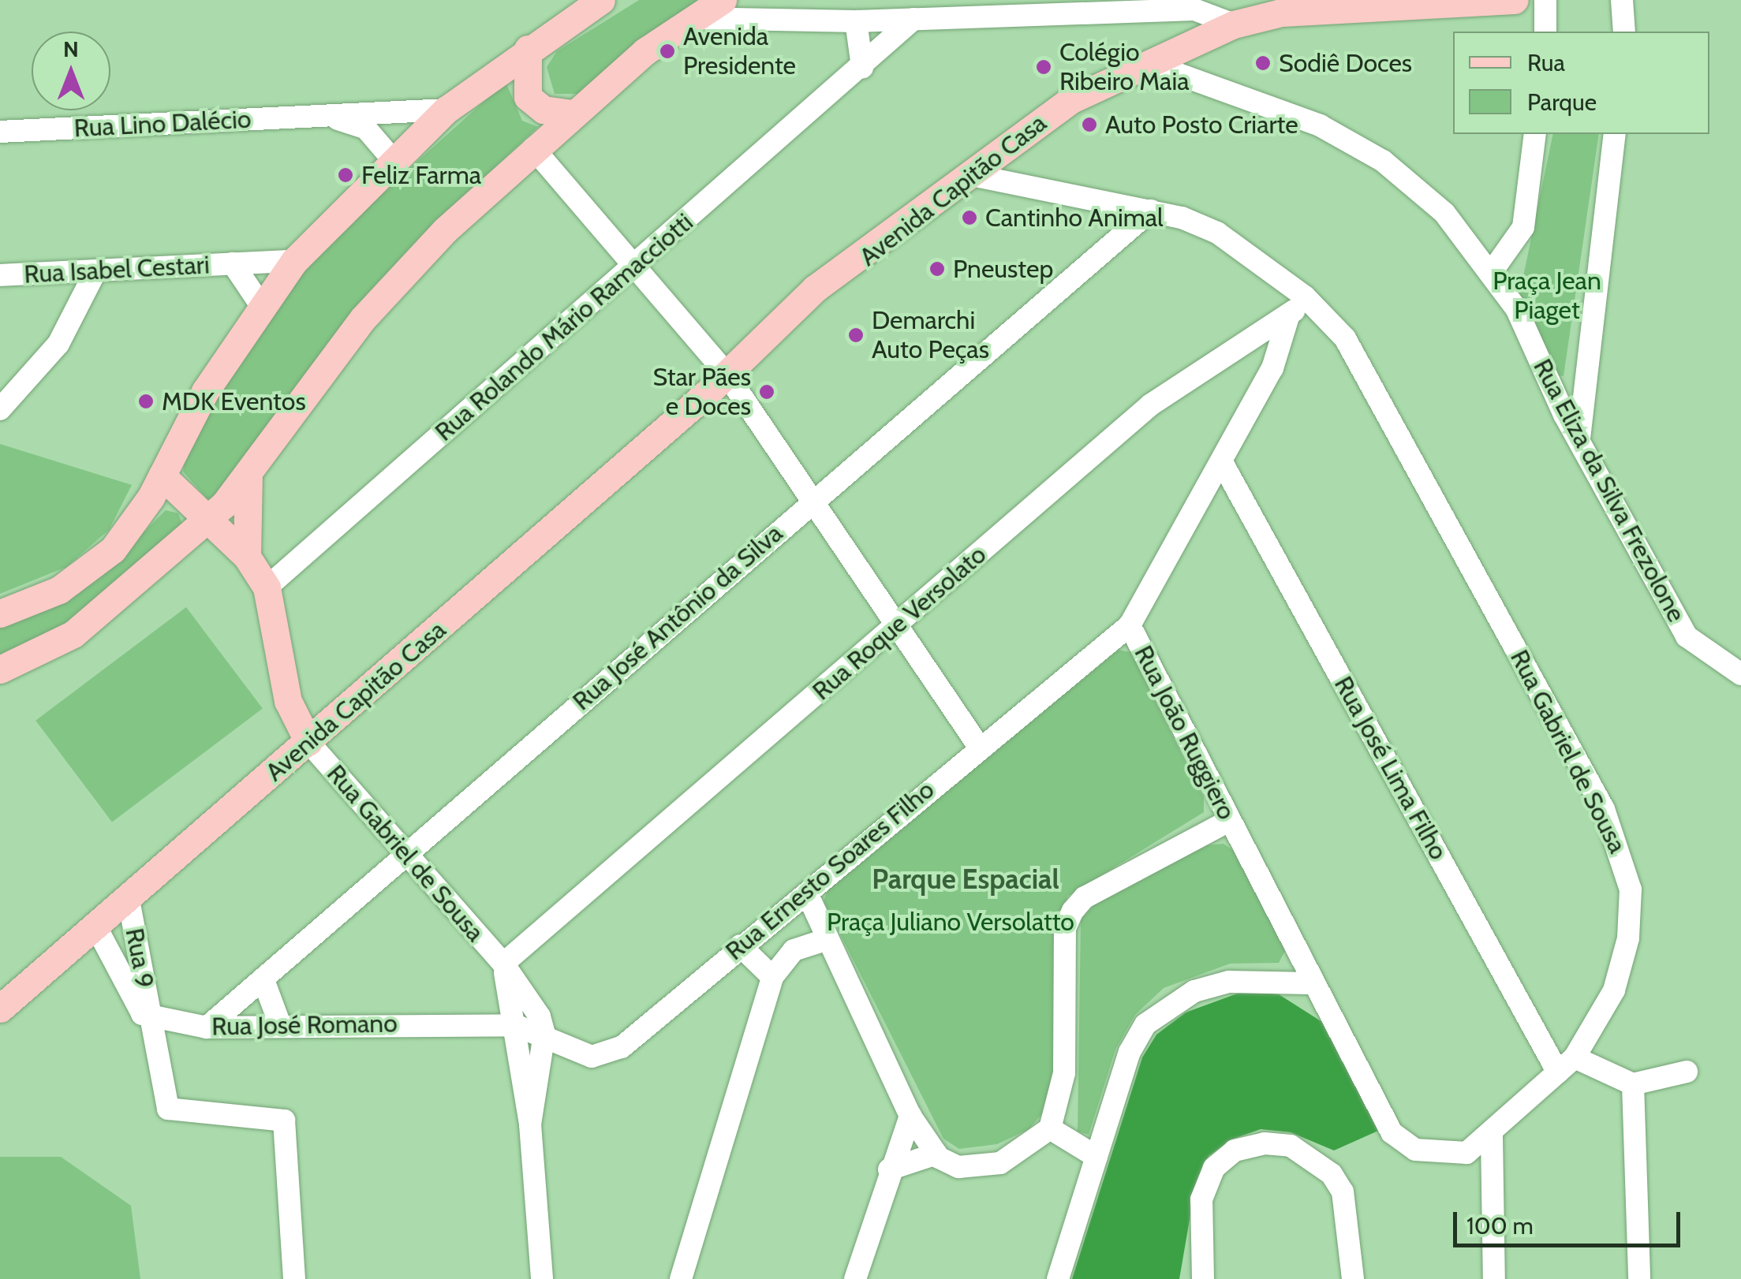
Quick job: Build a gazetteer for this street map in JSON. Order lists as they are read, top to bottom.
{
  "streets": {
    "main road": ["Avenida Capitão Casa"],
    "street": [
      "Rua Lino Dalécio",
      "Rua Isabel Cestari",
      "Rua Rolando Mário Ramacciotti",
      "Rua Eliza da Silva Frezolone",
      "Rua José Antônio da Silva",
      "Rua Roque Versolato",
      "Rua João Ruggiero",
      "Rua Gabriel de Sousa",
      "Rua José Lima Filho",
      "Rua Ernesto Soares Filho",
      "Rua 9",
      "Rua José Romano"
    ]
  },
  "crossings": [
    ["Avenida Capitão Casa", "Rua Eliza da Silva Frezolone"],
    ["Avenida Capitão Casa", "Rua Gabriel de Sousa"],
    ["Avenida Capitão Casa", "Rua 9"],
    ["Rua José Antônio da Silva", "Rua Gabriel de Sousa"],
    ["Rua José Antônio da Silva", "Rua José Romano"],
    ["Rua Roque Versolato", "Rua João Ruggiero"],
    ["Rua Roque Versolato", "Rua Gabriel de Sousa"],
    ["Rua João Ruggiero", "Rua Gabriel de Sousa"],
    ["Rua João Ruggiero", "Rua José Lima Filho"],
    ["Rua João Ruggiero", "Rua Ernesto Soares Filho"],
    ["Rua Gabriel de Sousa", "Rua José Lima Filho"],
    ["Rua Gabriel de Sousa", "Rua Ernesto Soares Filho"],
    ["Rua Gabriel de Sousa", "Rua José Romano"],
    ["Rua Ernesto Soares Filho", "Rua José Romano"],
    ["Rua 9", "Rua José Romano"]
  ],
  "districts": ["Parque Espacial"],
  "parks": ["Praça Jean Piaget", "Praça Juliano Versolatto"],
  "places": [
    "Avenida Presidente",
    "Sodiê Doces",
    "Colégio Ribeiro Maia",
    "Auto Posto Criarte",
    "Feliz Farma",
    "Cantinho Animal",
    "Pneustep",
    "Demarchi Auto Peças",
    "Star Pães e Doces",
    "MDK Eventos"
  ],
  "legend": ["Rua", "Parque"],
  "scale_bar": "100 m",
  "north": "top"
}
